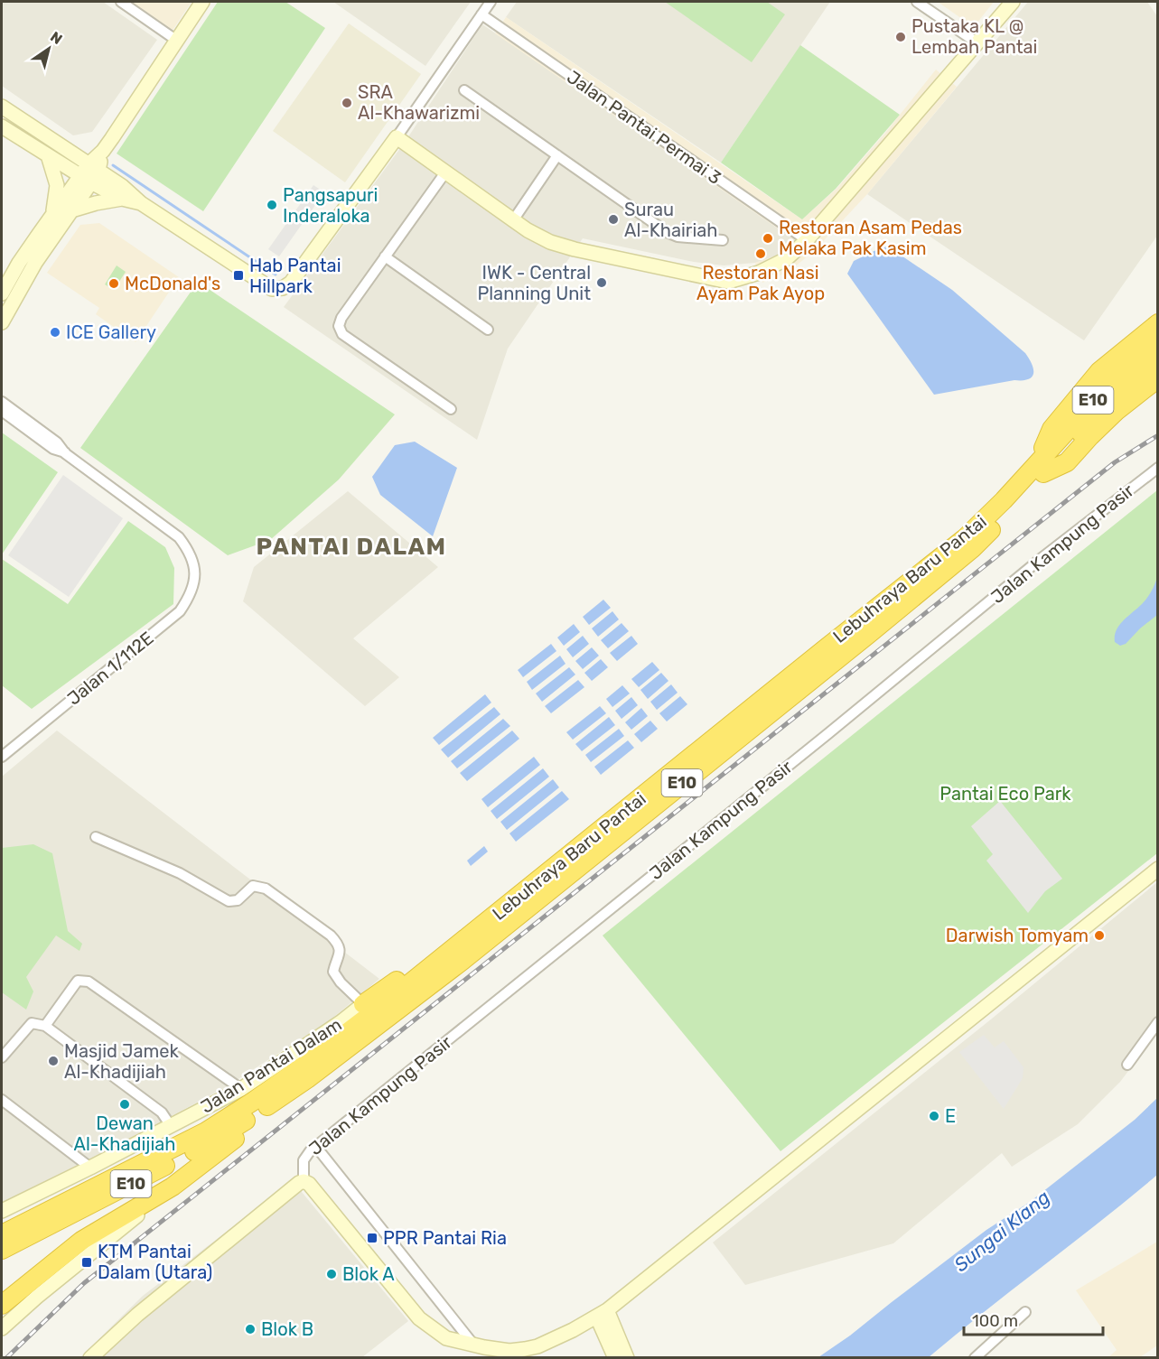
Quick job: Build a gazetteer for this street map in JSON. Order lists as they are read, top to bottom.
{
  "streets": {
    "highway": ["E10", "Lebuhraya Baru Pantai"],
    "street": [
      "Jalan Pantai Permai 3",
      "Jalan Kampung Pasir",
      "Jalan 1/112E",
      "Jalan Pantai Dalam"
    ]
  },
  "districts": ["PANTAI DALAM"],
  "water": ["Sungai Klang"],
  "parks": ["Pantai Eco Park"],
  "places": {
    "other": [
      "Pustaka KL @ Lembah Pantai",
      "SRA Al-Khawarizmi",
      "Pangsapuri Inderaloka",
      "Surau Al-Khairiah",
      "Restoran Asam Pedas Melaka Pak Kasim",
      "Restoran Nasi Ayam Pak Ayop",
      "IWK - Central Planning Unit",
      "McDonald's",
      "ICE Gallery",
      "Darwish Tomyam",
      "Masjid Jamek Al-Khadijiah",
      "Dewan Al-Khadijiah",
      "E",
      "Blok A",
      "Blok B"
    ],
    "transit": ["Hab Pantai Hillpark", "PPR Pantai Ria", "KTM Pantai Dalam (Utara)"]
  },
  "scale_bar": "100 m",
  "north": "top right"
}
